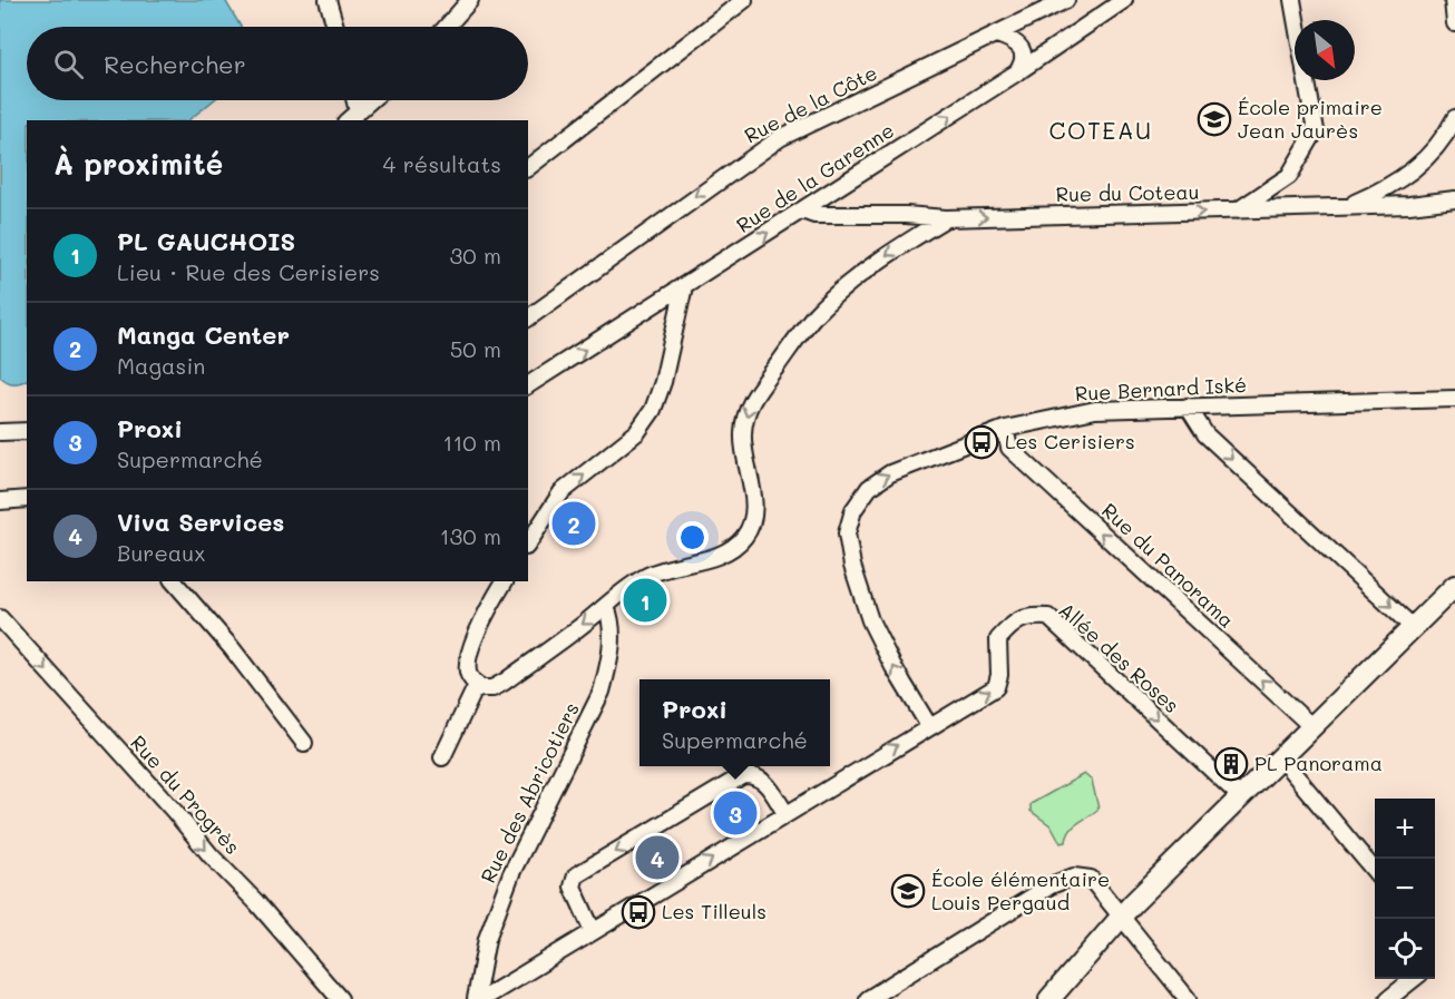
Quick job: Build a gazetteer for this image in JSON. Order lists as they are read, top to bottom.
{
  "streets": {
    "street": [
      "Rue de la Côte",
      "Rue de la Garenne",
      "Rue du Coteau",
      "Rue Bernard Iské",
      "Rue du Panorama",
      "Allée des Roses",
      "Rue des Abricotiers",
      "Rue du Progrès"
    ]
  },
  "crossings": [
    ["Rue de la Garenne", "Rue du Coteau"],
    ["Rue Bernard Iské", "Rue du Panorama"],
    ["Rue Bernard Iské", "Allée des Roses"]
  ],
  "one_way": [
    "Rue de la Garenne",
    "Rue du Coteau",
    "Rue du Panorama",
    "Rue du Progrès"
  ],
  "districts": ["COTEAU"],
  "places": {
    "school or university": ["École primaire Jean Jaurès", "École élémentaire Louis Pergaud"],
    "bus stop": ["Les Cerisiers", "Les Tilleuls"],
    "building": ["PL Panorama"]
  },
  "north": "bottom right",
  "page": {
    "search": "Rechercher",
    "heading": ["À proximité", "4 résultats"],
    "list": [
      {
        "mark": "1",
        "name": "PL GAUCHOIS",
        "note": "Lieu · Rue des Cerisiers",
        "value": "30 m"
      },
      {
        "mark": "2",
        "name": "Manga Center",
        "note": "Magasin",
        "value": "50 m"
      },
      {
        "mark": "3",
        "name": "Proxi",
        "note": "Supermarché",
        "value": "110 m"
      },
      {
        "mark": "4",
        "name": "Viva Services",
        "note": "Bureaux",
        "value": "130 m"
      }
    ],
    "pins": [
      "2",
      "1",
      "3",
      "4"
    ],
    "popup": ["Proxi", "Supermarché"],
    "map_buttons": ["+", "−"]
  }
}
